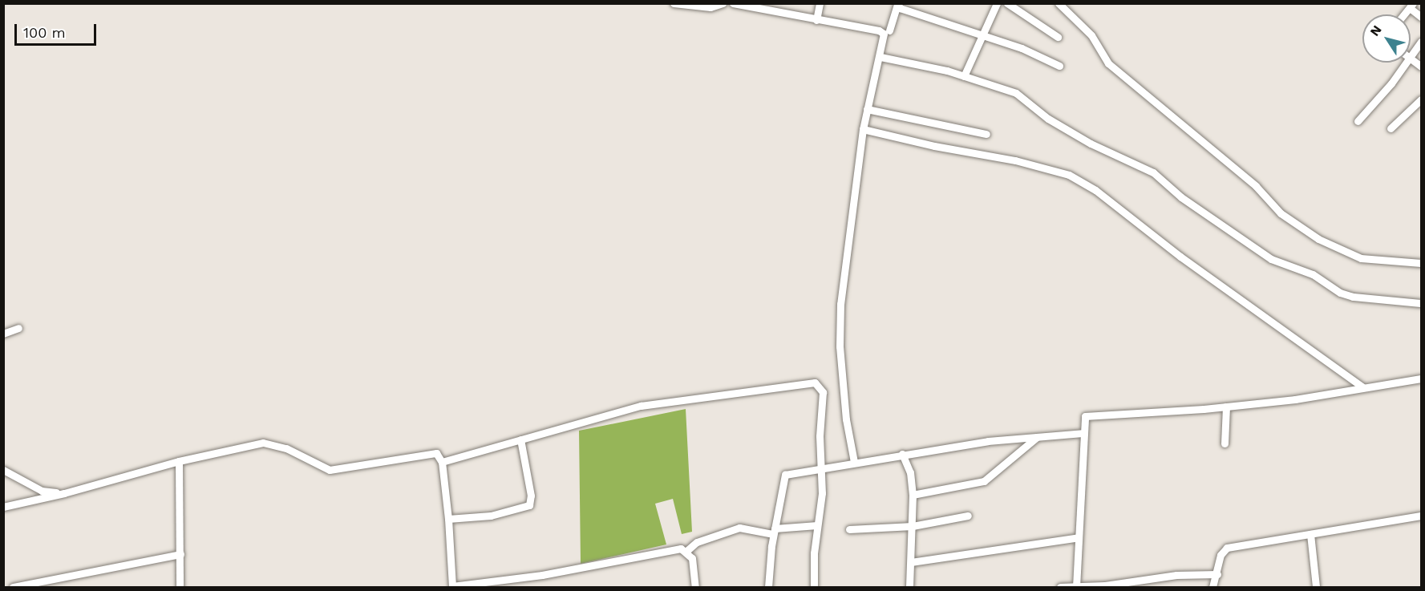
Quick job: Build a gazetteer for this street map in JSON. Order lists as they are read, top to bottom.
{
  "scale_bar": "100 m",
  "north": "top left"
}
